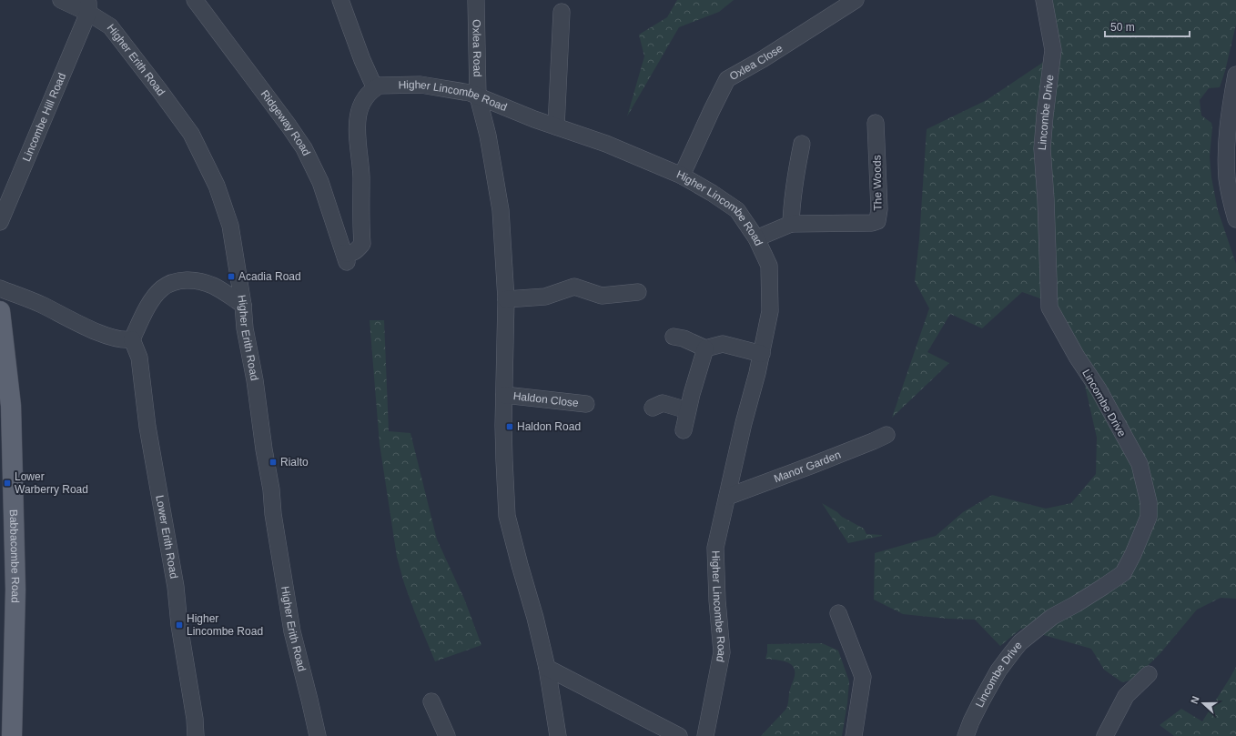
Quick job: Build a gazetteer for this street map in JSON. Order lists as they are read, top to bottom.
{
  "streets": {
    "main road": ["Babbacombe Road"],
    "street": [
      "Oxlea Road",
      "Higher Erith Road",
      "Oxlea Close",
      "Higher Lincombe Road",
      "Lincombe Drive",
      "Lincombe Hill Road",
      "Ridgeway Road",
      "The Woods",
      "Haldon Close",
      "Manor Garden",
      "Lower Erith Road"
    ]
  },
  "crossings": [
    ["Oxlea Road", "Higher Lincombe Road"],
    ["Higher Erith Road", "Lincombe Hill Road"],
    ["Oxlea Close", "Higher Lincombe Road"],
    ["Higher Lincombe Road", "Ridgeway Road"],
    ["Higher Lincombe Road", "The Woods"],
    ["Higher Lincombe Road", "Manor Garden"]
  ],
  "places": {
    "transit": [
      "Acadia Road",
      "Haldon Road",
      "Rialto",
      "Lower Warberry Road",
      "Higher Lincombe Road"
    ]
  },
  "scale_bar": "50 m",
  "north": "left"
}
